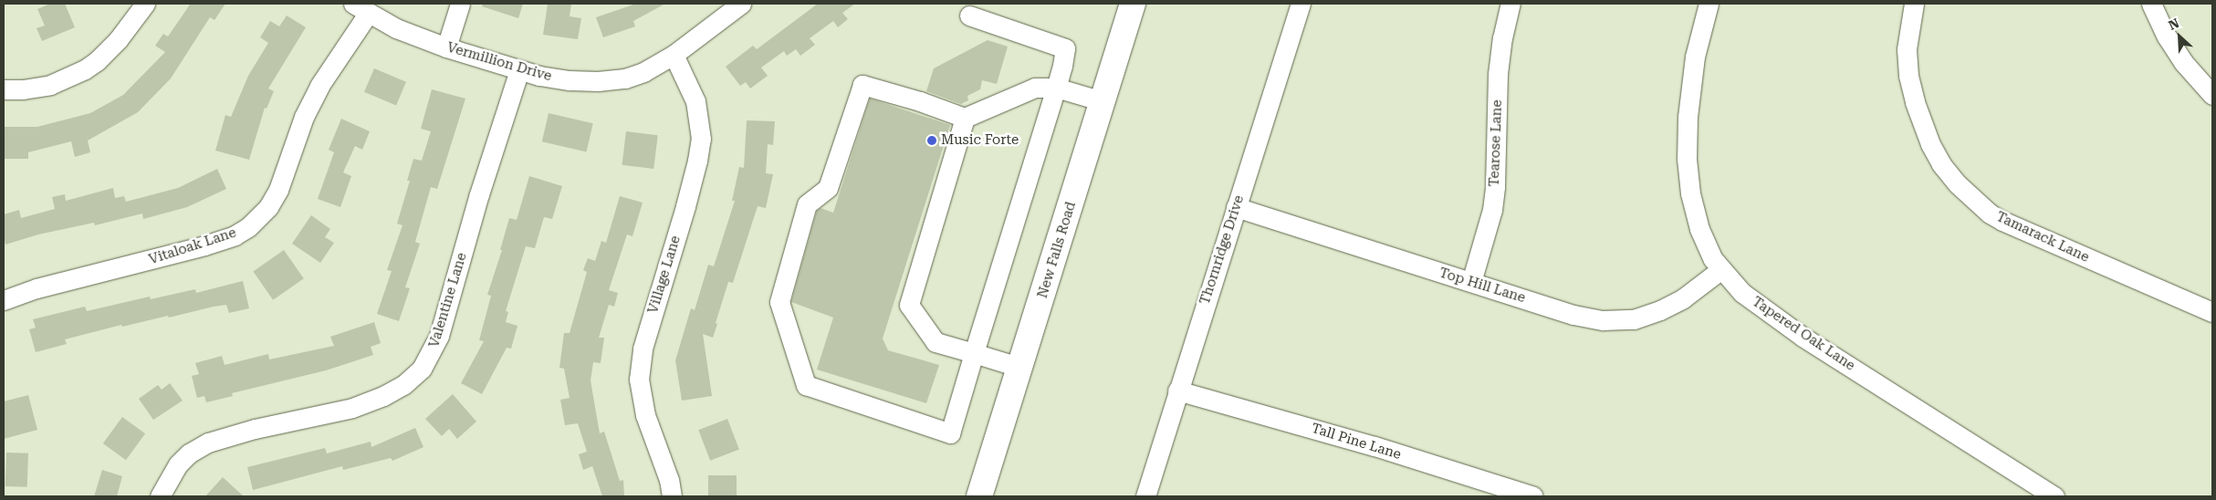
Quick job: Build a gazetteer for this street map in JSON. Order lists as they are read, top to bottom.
{
  "streets": {
    "main road": ["New Falls Road"],
    "street": [
      "Vermillion Drive",
      "Tearose Lane",
      "Tamarack Lane",
      "Vitaloak Lane",
      "Thornridge Drive",
      "Village Lane",
      "Top Hill Lane",
      "Valentine Lane",
      "Tapered Oak Lane",
      "Tall Pine Lane"
    ]
  },
  "crossings": [
    ["Vermillion Drive", "Vitaloak Lane"],
    ["Vermillion Drive", "Village Lane"],
    ["Vermillion Drive", "Valentine Lane"],
    ["Tearose Lane", "Top Hill Lane"],
    ["Thornridge Drive", "Top Hill Lane"],
    ["Thornridge Drive", "Tall Pine Lane"],
    ["Top Hill Lane", "Tapered Oak Lane"]
  ],
  "places": ["Music Forte"],
  "north": "top left"
}
